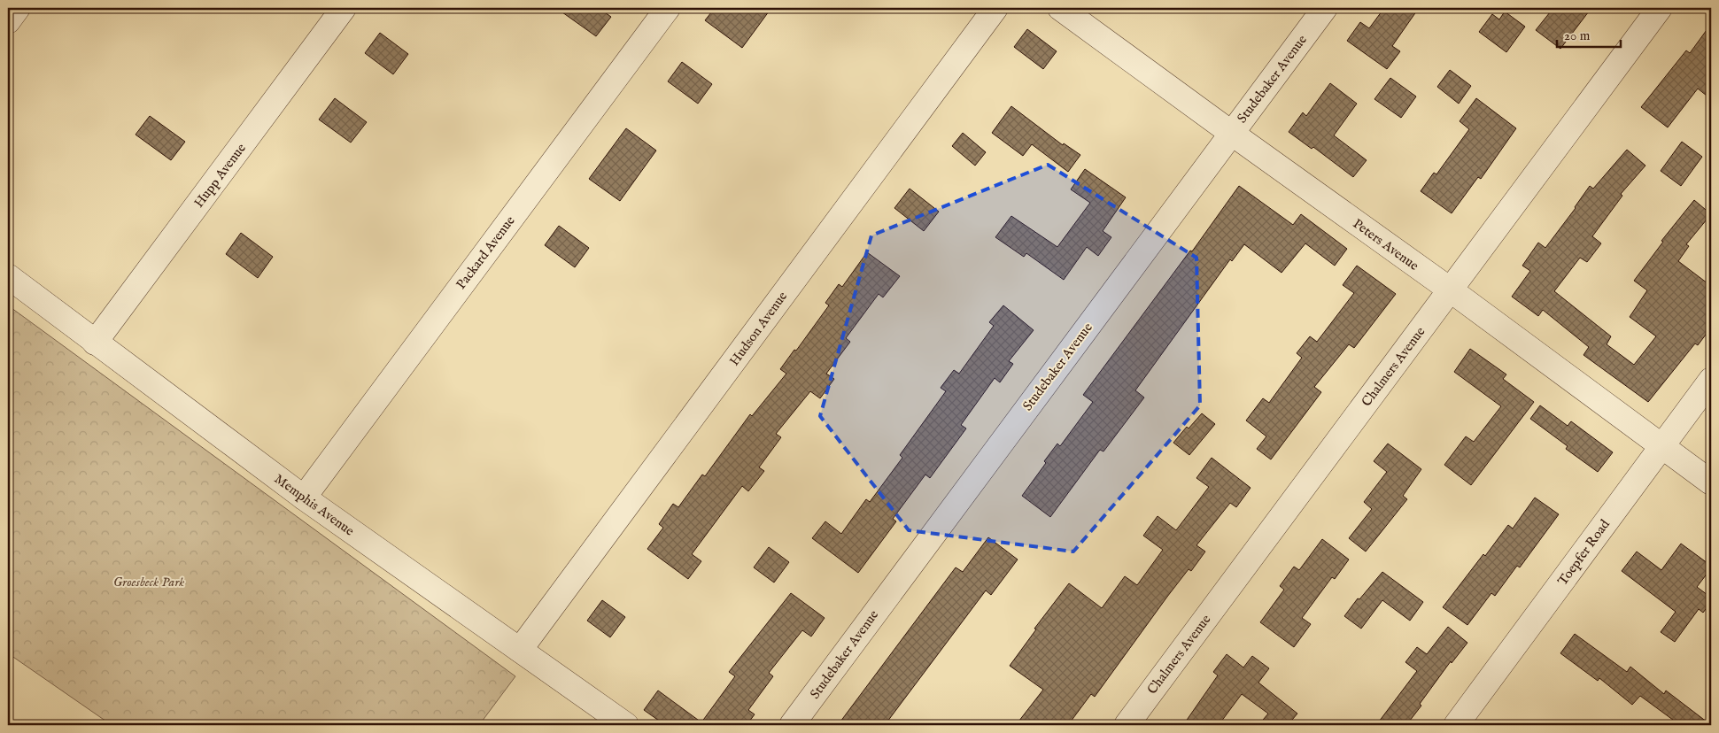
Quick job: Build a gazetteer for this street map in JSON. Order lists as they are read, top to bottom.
{
  "streets": {
    "street": [
      "Studebaker Avenue",
      "Hupp Avenue",
      "Peters Avenue",
      "Packard Avenue",
      "Hudson Avenue",
      "Chalmers Avenue",
      "Memphis Avenue",
      "Toepfer Road"
    ]
  },
  "crossings": [
    ["Studebaker Avenue", "Peters Avenue"],
    ["Hupp Avenue", "Memphis Avenue"],
    ["Peters Avenue", "Chalmers Avenue"],
    ["Peters Avenue", "Toepfer Road"],
    ["Packard Avenue", "Memphis Avenue"],
    ["Hudson Avenue", "Memphis Avenue"]
  ],
  "parks": ["Groesbeck Park"],
  "scale_bar": "20 m"
}
